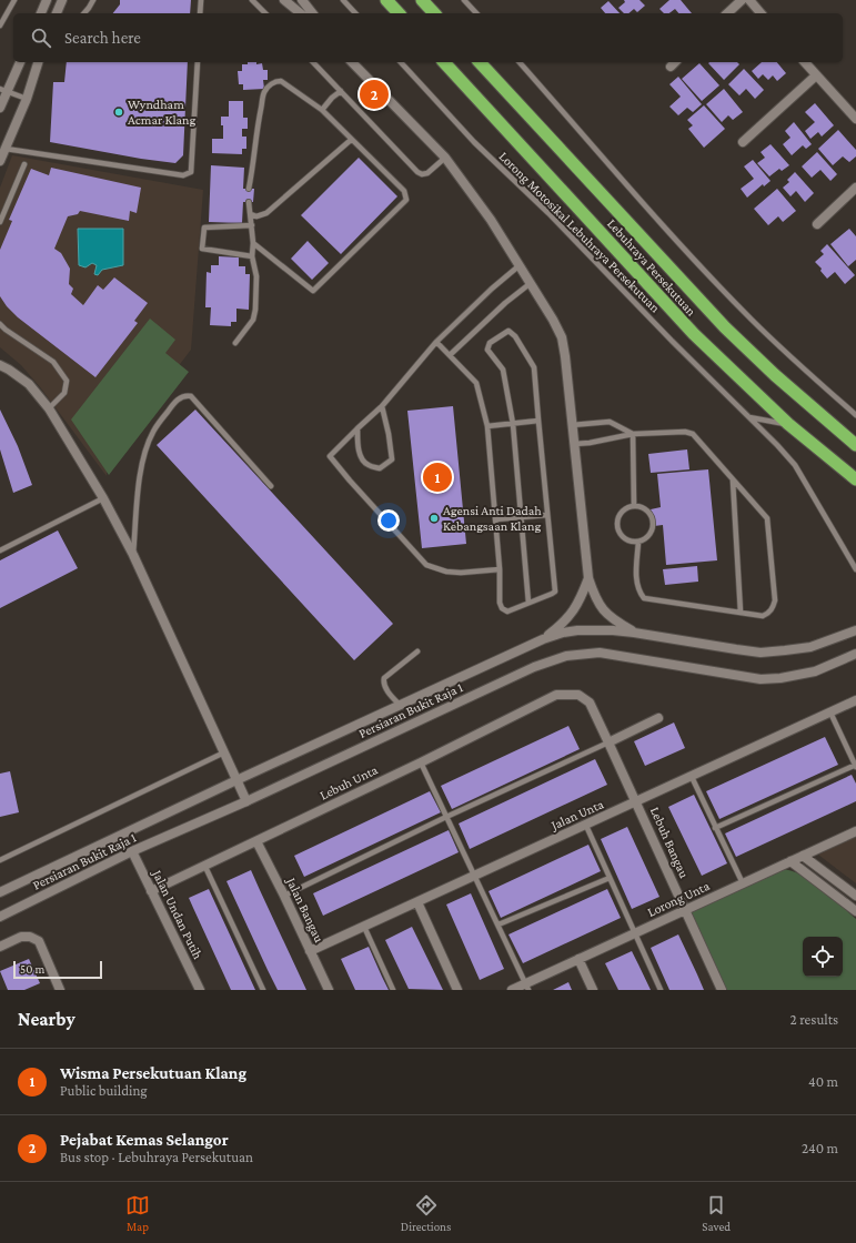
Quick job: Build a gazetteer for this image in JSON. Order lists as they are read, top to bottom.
{
  "streets": {
    "highway": ["Lebuhraya Persekutuan"],
    "street": [
      "Persiaran Bukit Raja 1",
      "Lebuh Unta",
      "Jalan Unta",
      "Lebuh Bangau",
      "Lorong Unta",
      "Jalan Bangau",
      "Jalan Undan Putih"
    ],
    "lane": ["Lorong Motosikal Lebuhraya Persekutuan"]
  },
  "crossings": [
    ["Persiaran Bukit Raja 1", "Jalan Undan Putih"],
    ["Lebuh Unta", "Lebuh Bangau"],
    ["Lebuh Unta", "Jalan Bangau"],
    ["Lebuh Unta", "Jalan Undan Putih"],
    ["Jalan Unta", "Lebuh Bangau"],
    ["Jalan Unta", "Jalan Bangau"],
    ["Lebuh Bangau", "Lorong Unta"]
  ],
  "places": ["Wyndham Acmar Klang", "Agensi Anti Dadah Kebangsaan Klang"],
  "scale_bar": "50 m",
  "page": {
    "search": "Search here",
    "pins": ["2", "1"],
    "scale": "50 m",
    "heading": ["Nearby", "2 results"],
    "list": [
      {
        "mark": "1",
        "name": "Wisma Persekutuan Klang",
        "note": "Public building",
        "value": "40 m"
      },
      {
        "mark": "2",
        "name": "Pejabat Kemas Selangor",
        "note": "Bus stop · Lebuhraya Persekutuan",
        "value": "240 m"
      }
    ],
    "nav": ["Map", "Directions", "Saved"]
  }
}
